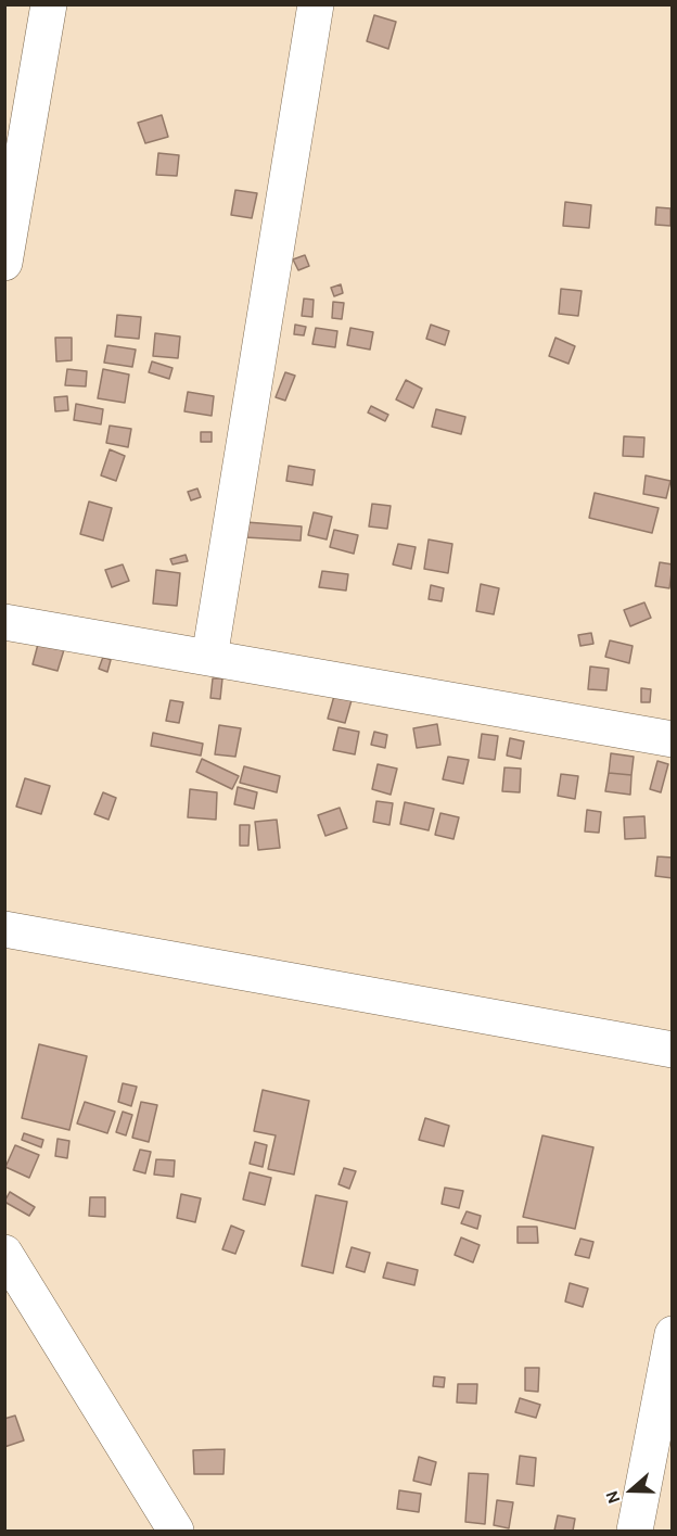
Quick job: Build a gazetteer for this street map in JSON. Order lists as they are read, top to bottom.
{
  "north": "left"
}
